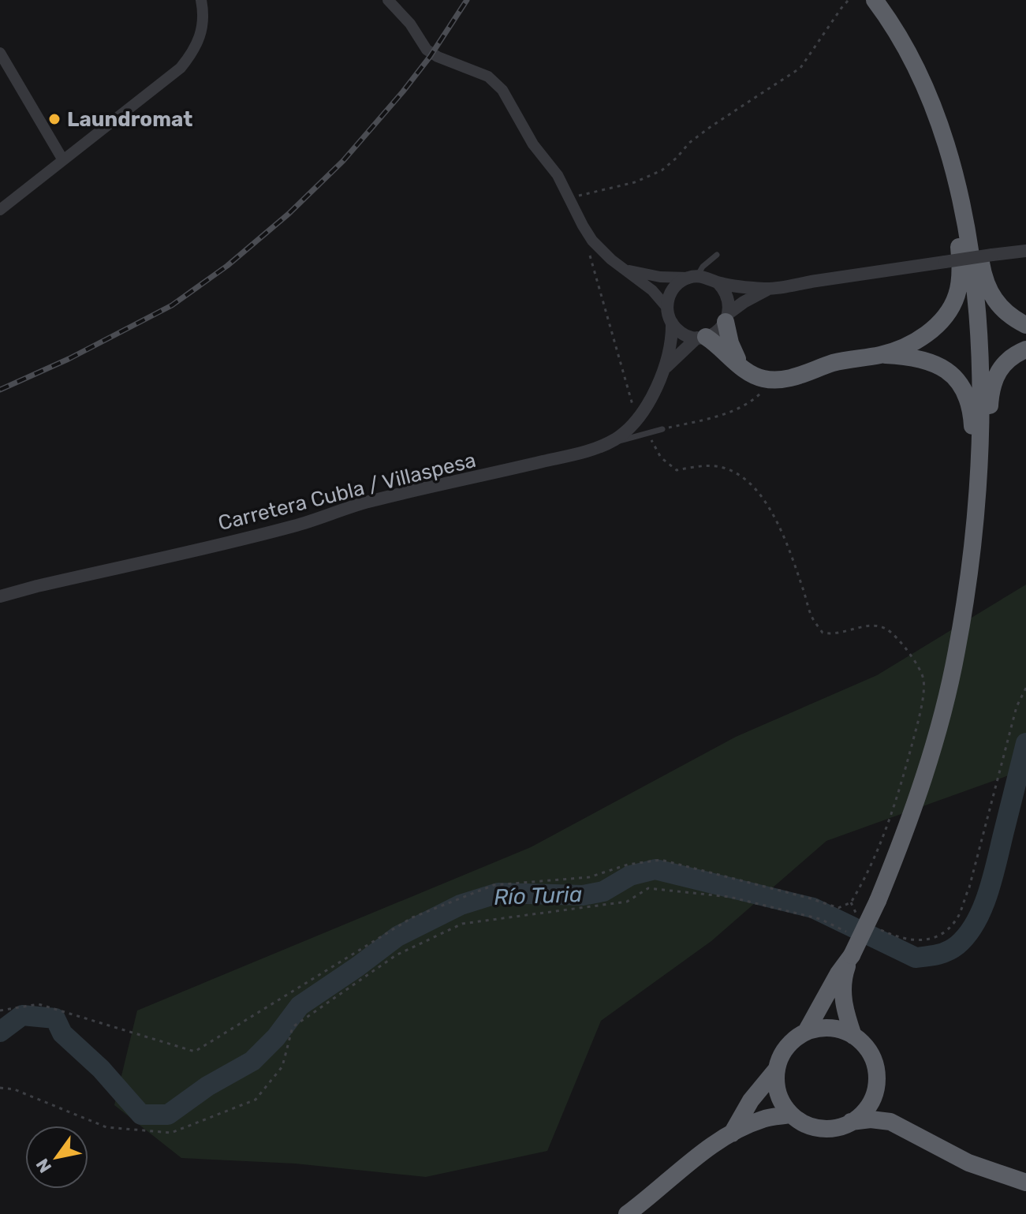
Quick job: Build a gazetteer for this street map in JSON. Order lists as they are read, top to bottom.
{
  "streets": {
    "street": ["Carretera Cubla / Villaspesa"]
  },
  "water": ["Río Turia"],
  "places": ["Laundromat"],
  "north": "bottom left"
}
